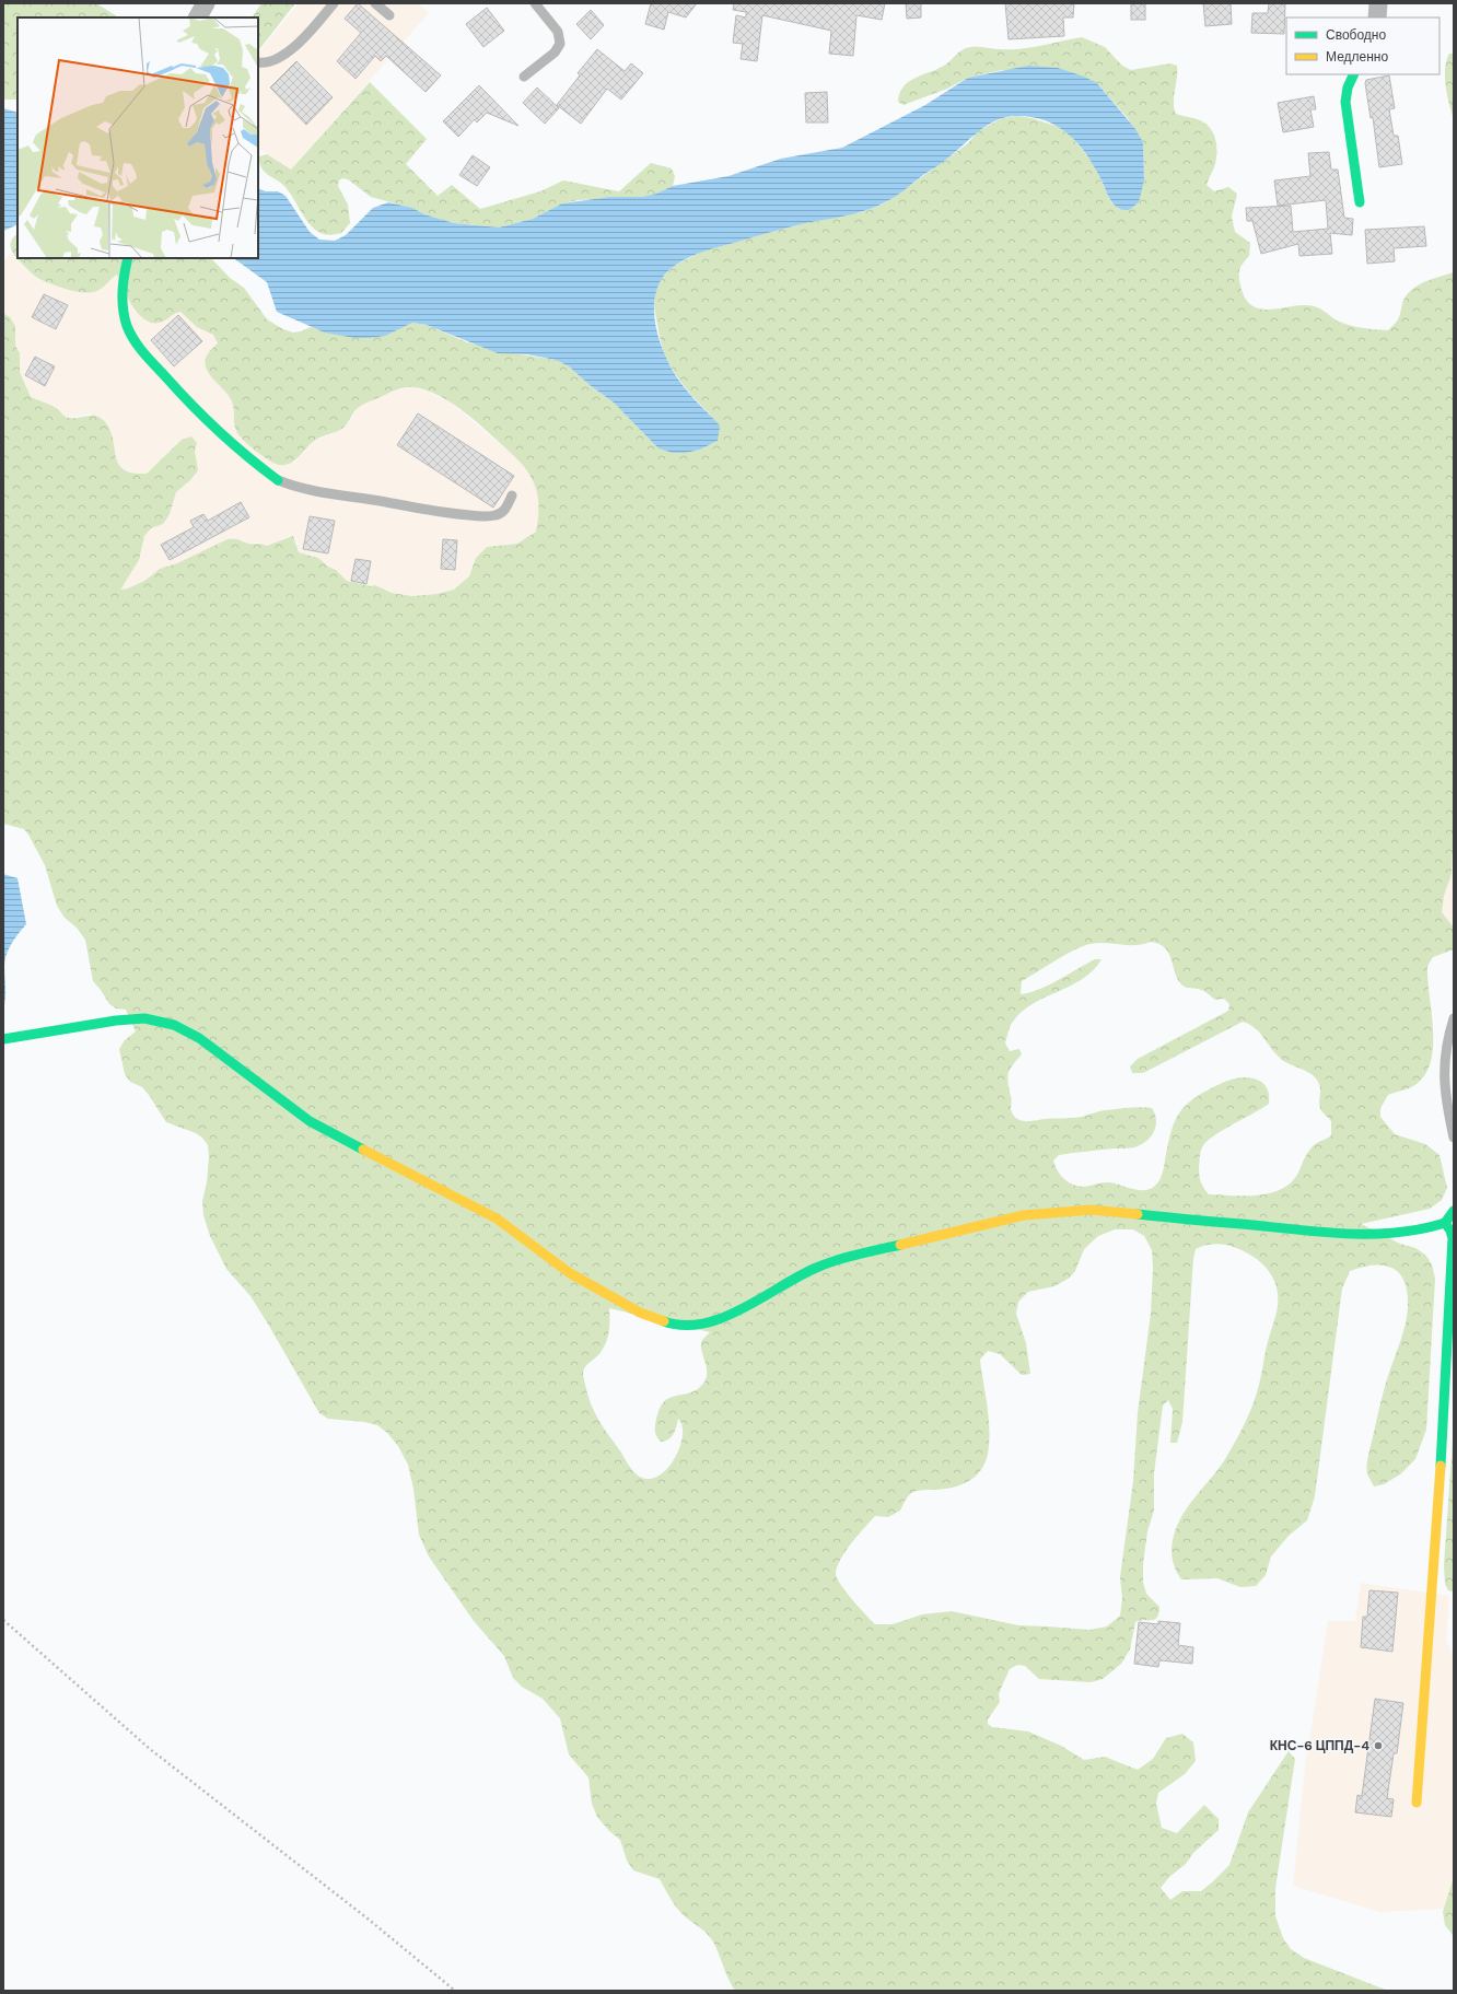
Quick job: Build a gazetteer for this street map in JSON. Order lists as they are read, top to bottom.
{
  "places": ["КНС-6 ЦППД-4"],
  "legend": ["Свободно", "Медленно"]
}
